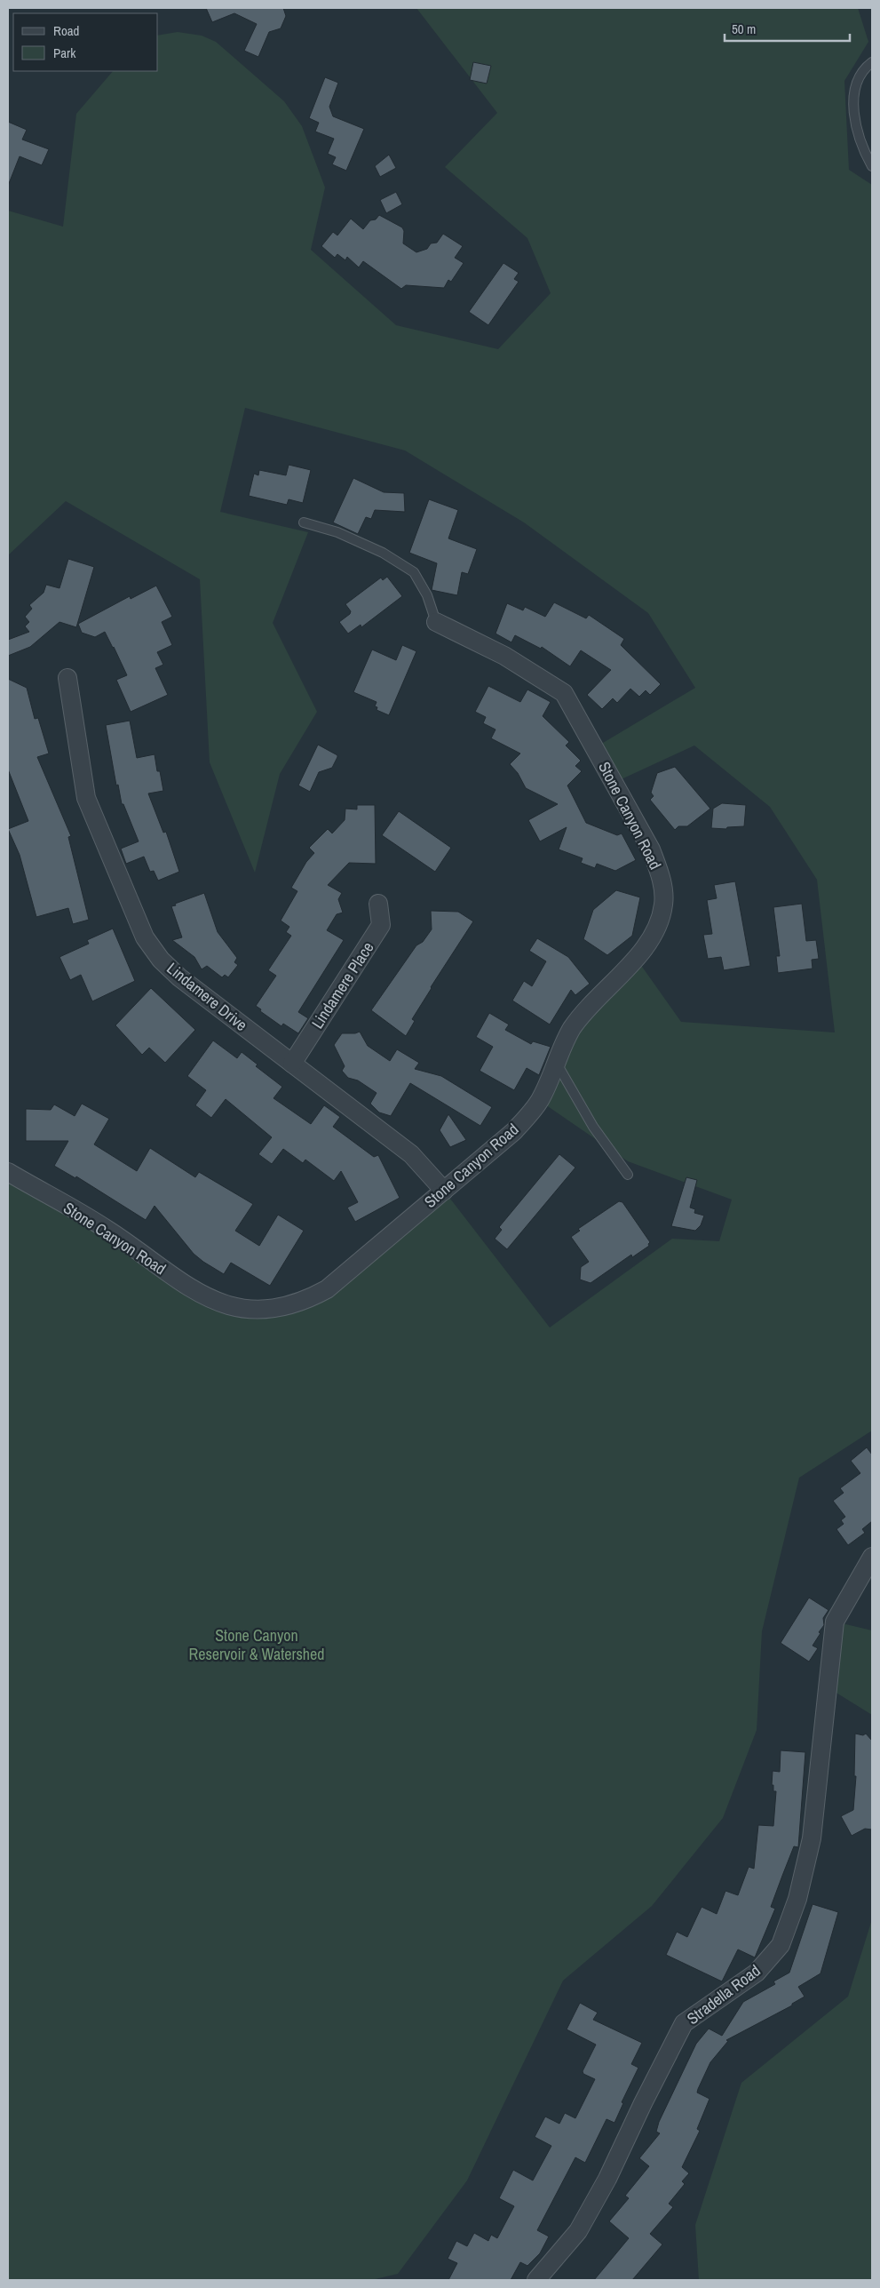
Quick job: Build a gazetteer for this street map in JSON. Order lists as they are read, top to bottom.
{
  "streets": {
    "street": [
      "Stone Canyon Road",
      "Lindamere Place",
      "Lindamere Drive",
      "Stradella Road"
    ]
  },
  "crossings": [
    ["Stone Canyon Road", "Lindamere Drive"],
    ["Lindamere Place", "Lindamere Drive"]
  ],
  "parks": ["Stone Canyon Reservoir & Watershed"],
  "legend": ["Road", "Park"],
  "scale_bar": "50 m"
}
